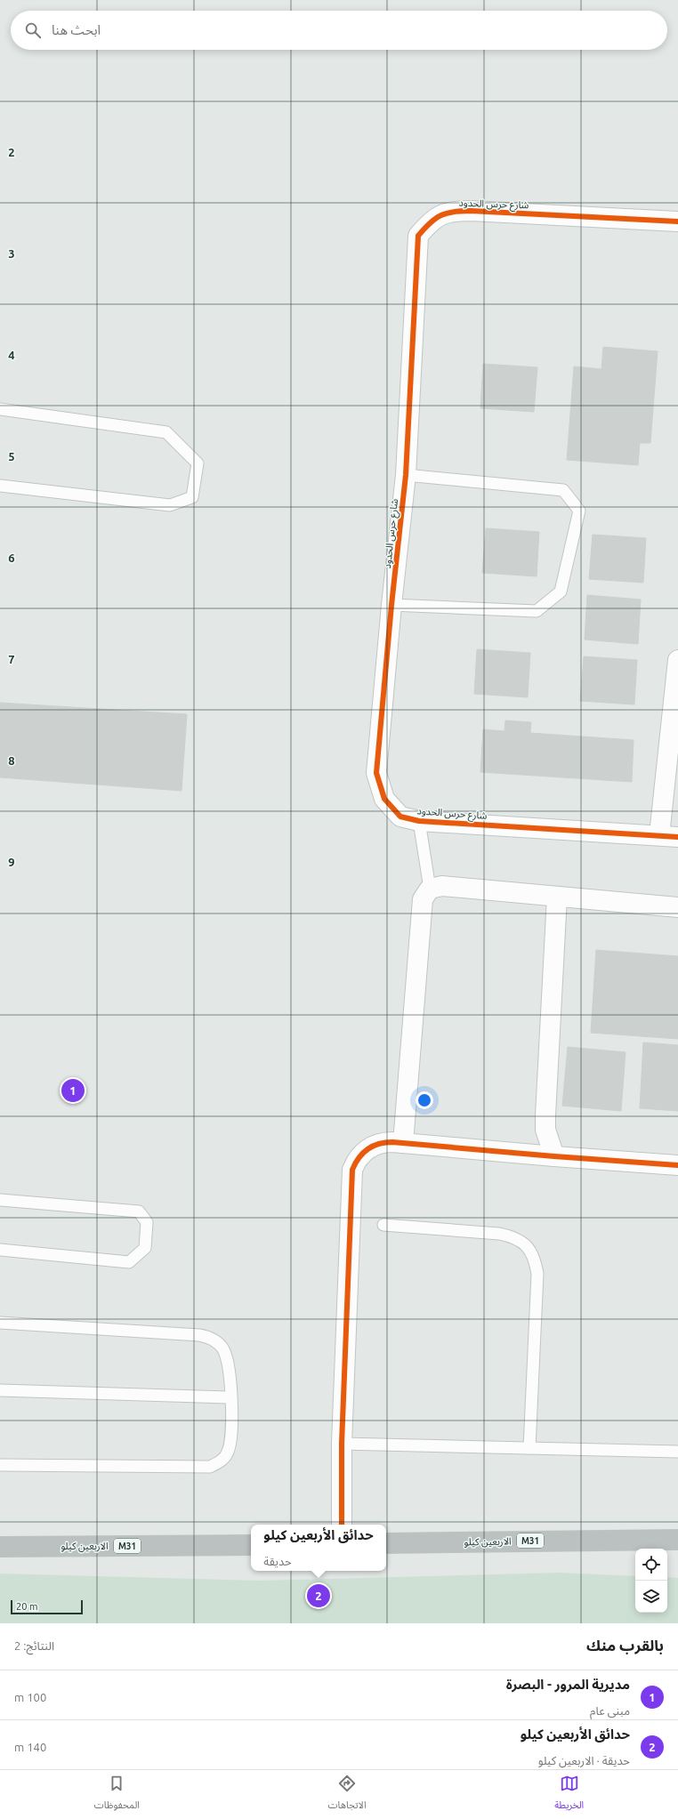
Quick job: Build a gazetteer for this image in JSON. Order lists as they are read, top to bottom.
{
  "streets": {
    "highway": ["M31", "الاربعين كيلو"],
    "street": ["شارع حرس الحدود"]
  },
  "scale_bar": "20 m",
  "page": {
    "search": "ابحث هنا",
    "pins": ["1", "2"],
    "popup": ["حدائق الأربعين كيلو", "حديقة"],
    "scale": "20 m",
    "heading": ["بالقرب منك", "النتائج: 2"],
    "list": [
      {
        "mark": "1",
        "name": "مديرية المرور - البصرة",
        "note": "مبنى عام",
        "value": "100 m"
      },
      {
        "mark": "2",
        "name": "حدائق الأربعين كيلو",
        "note": "حديقة · الاربعين كيلو",
        "value": "140 m"
      }
    ],
    "nav": ["الخريطة", "الاتجاهات", "المحفوظات"]
  },
  "grid": {
    "rows": [
      "2",
      "3",
      "4",
      "5",
      "6",
      "7",
      "8",
      "9"
    ]
  }
}
